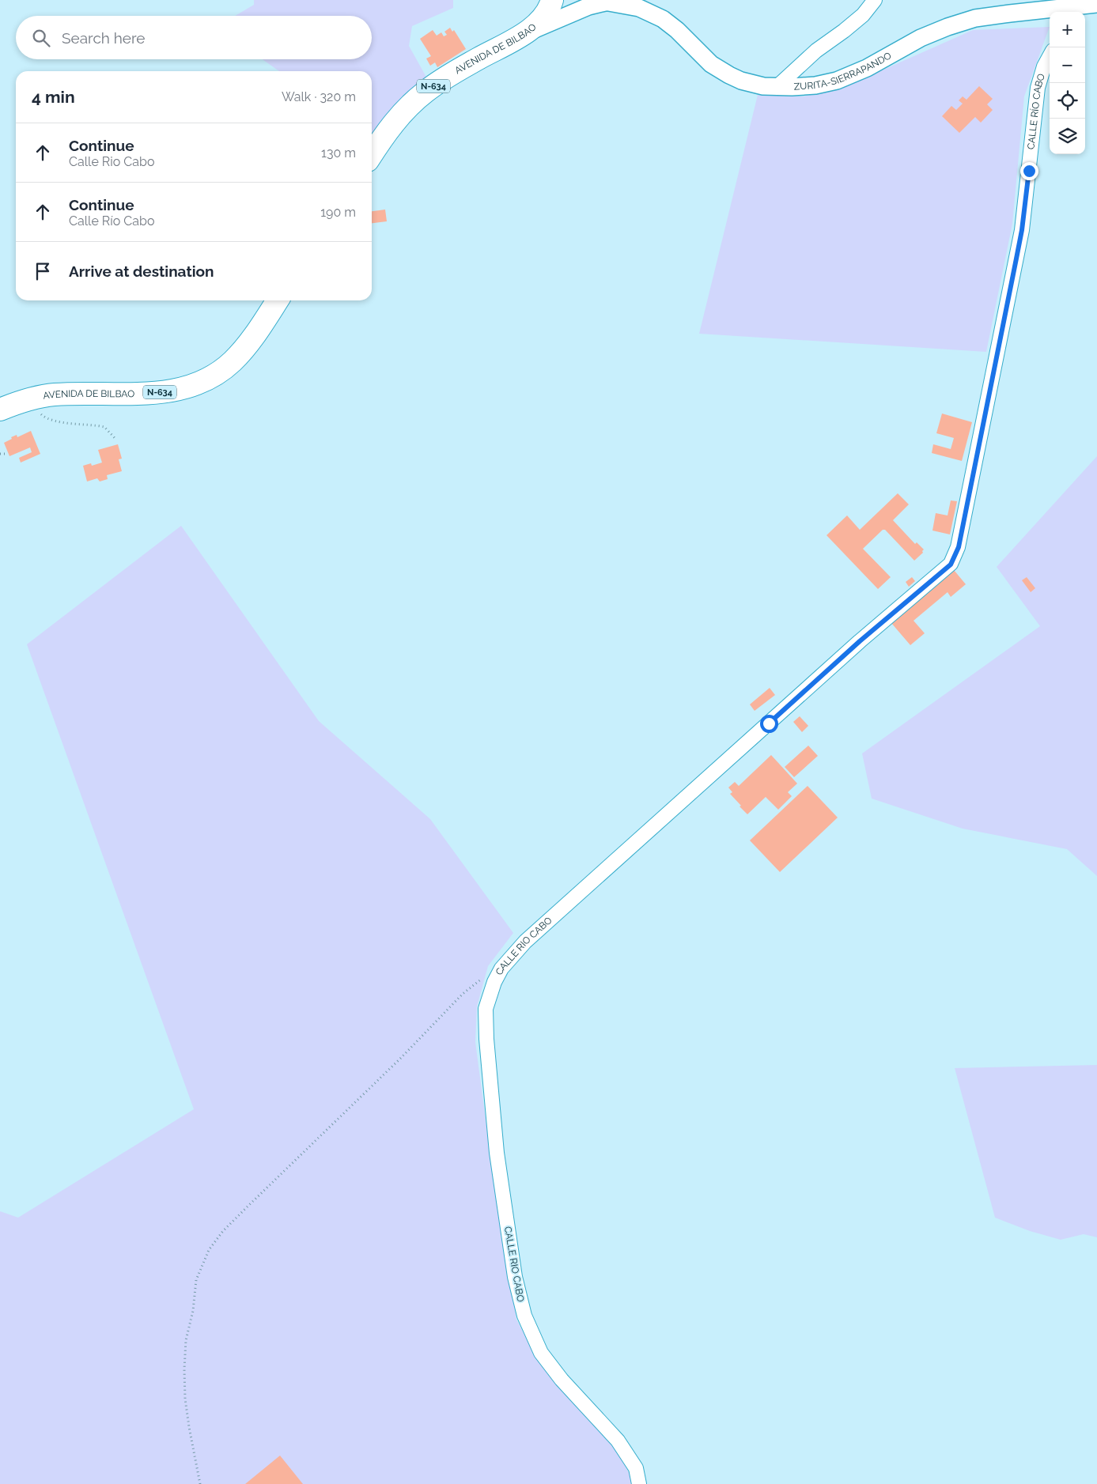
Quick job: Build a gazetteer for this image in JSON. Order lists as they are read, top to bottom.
{
  "streets": {
    "highway": ["AVENIDA DE BILBAO", "N-634"],
    "street": ["ZURITA-SIERRAPANDO", "CALLE RÍO CABO", "CALLE RIO CABO"]
  },
  "crossings": [
    ["AVENIDA DE BILBAO", "ZURITA-SIERRAPANDO"],
    ["CALLE RÍO CABO", "CALLE RIO CABO"]
  ],
  "page": {
    "map_buttons": ["+", "−"],
    "search": "Search here",
    "heading": ["4 min", "Walk · 320 m"],
    "list": [
      ["Continue", "Calle Rio Cabo", "130 m"],
      ["Continue", "Calle Río Cabo", "190 m"],
      "Arrive at destination"
    ]
  }
}
